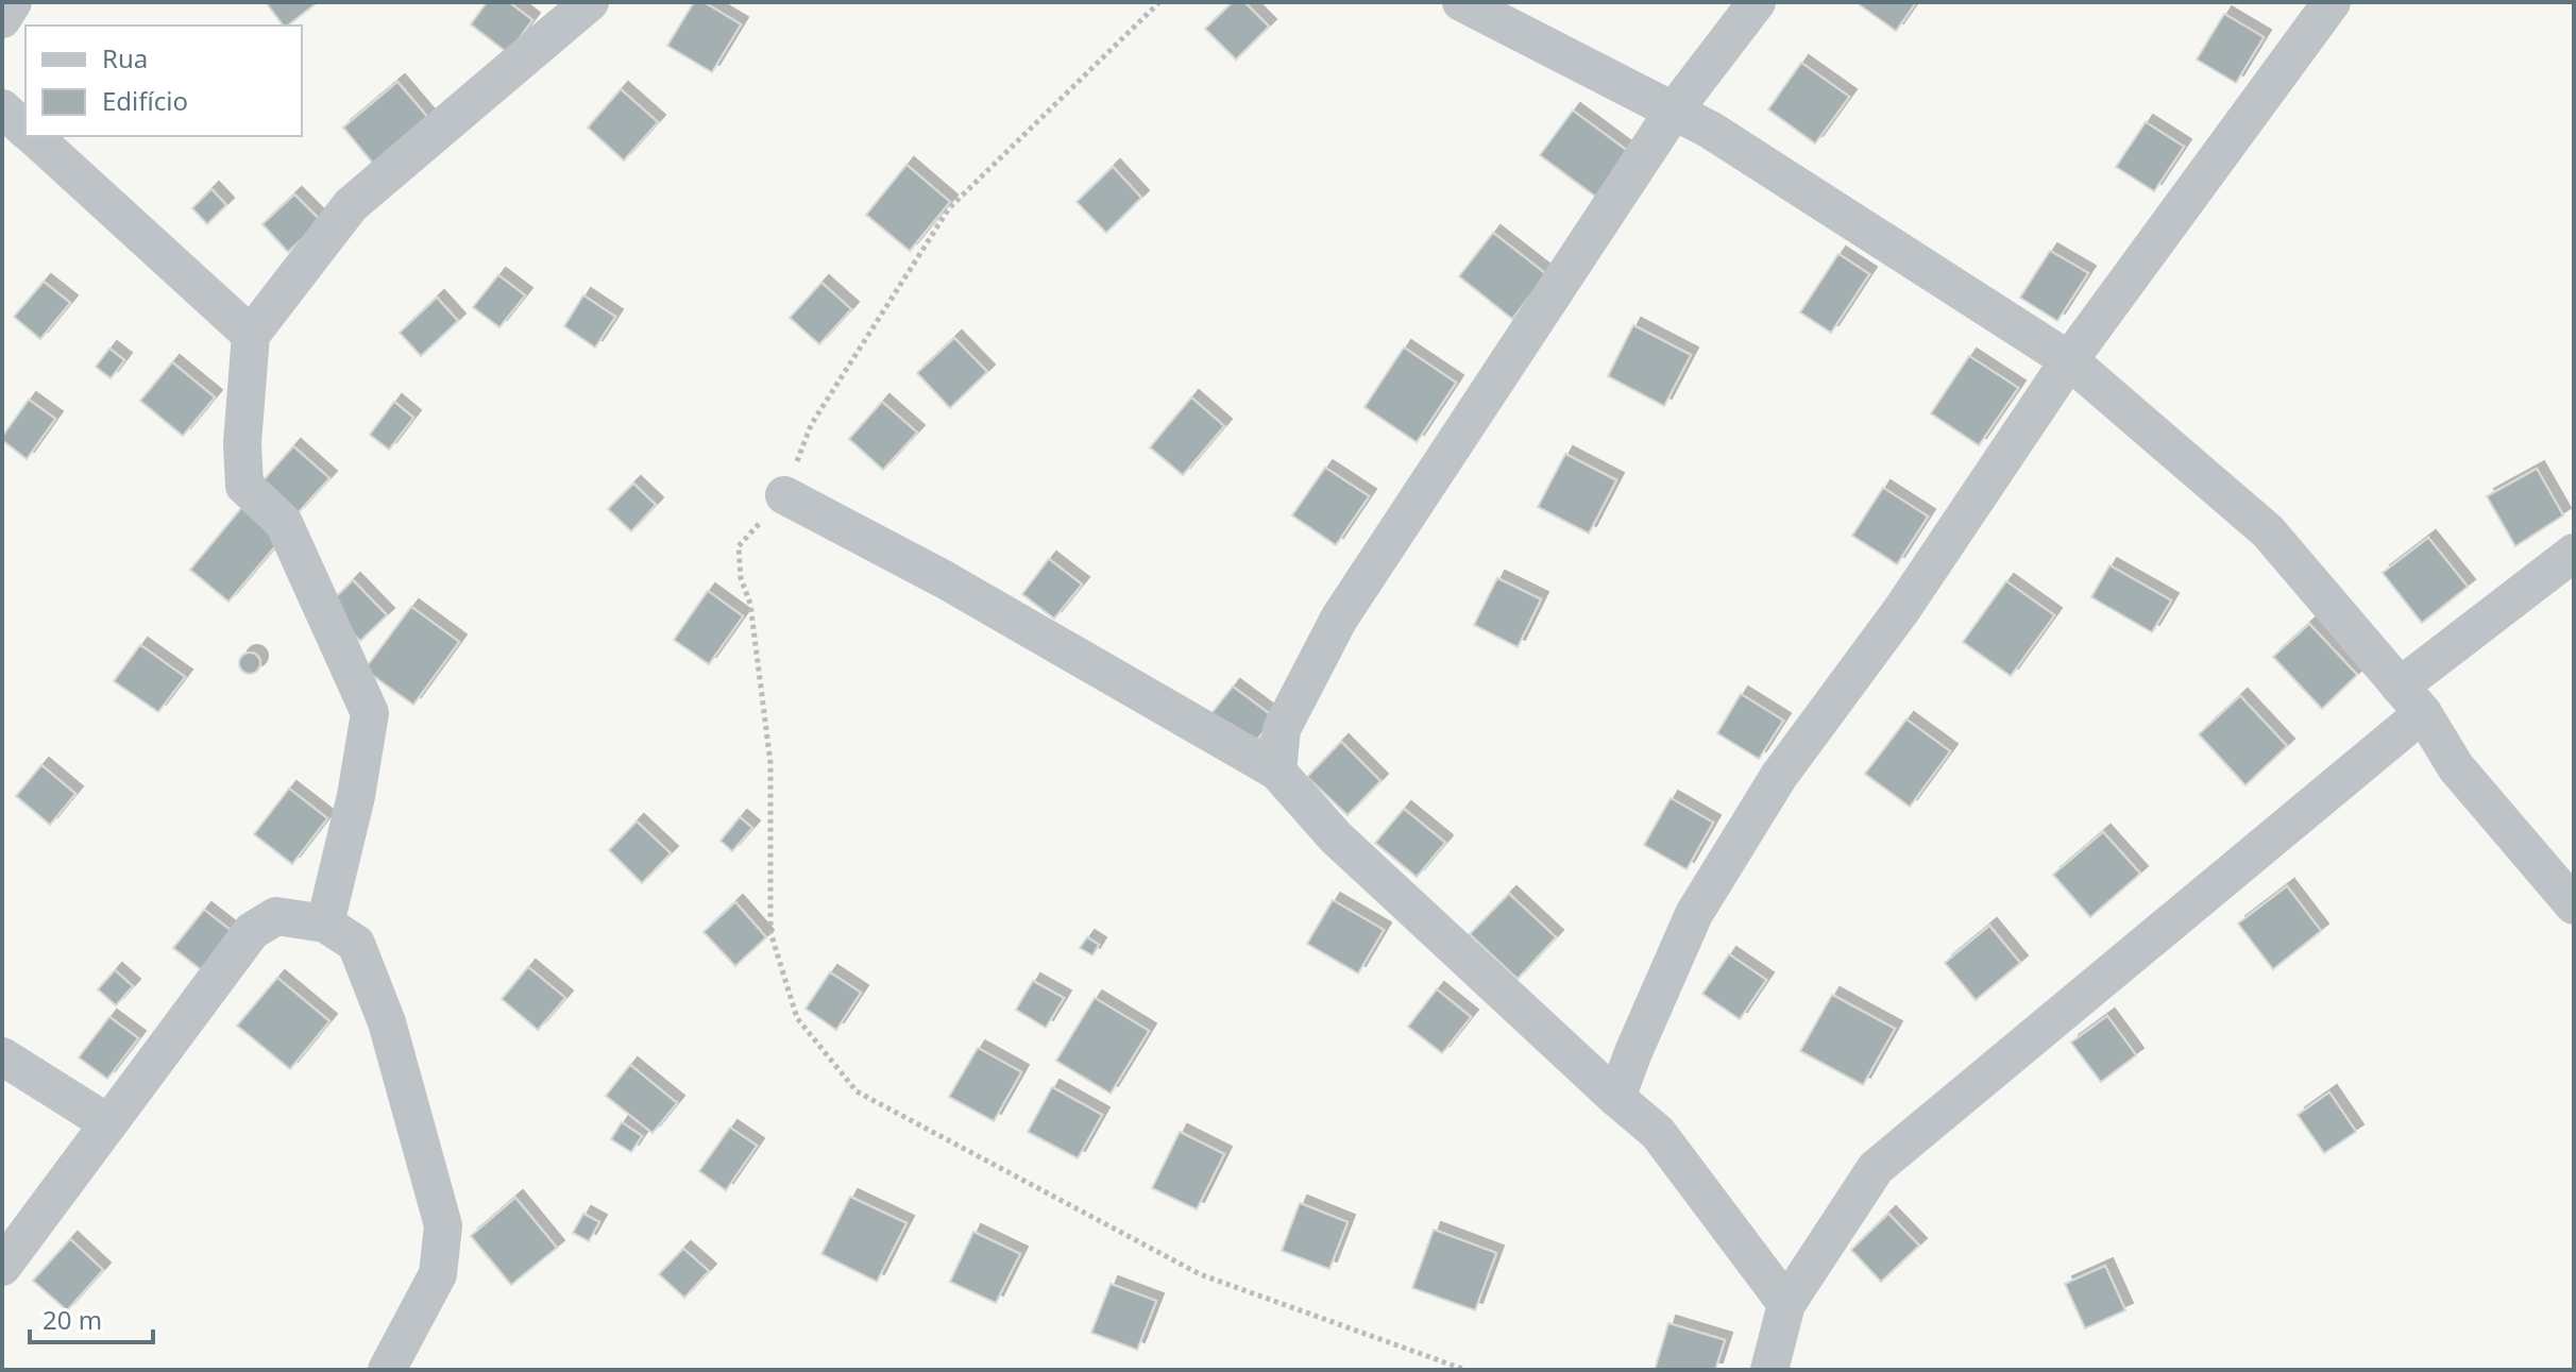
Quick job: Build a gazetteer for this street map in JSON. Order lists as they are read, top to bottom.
{
  "legend": ["Rua", "Edifício"],
  "scale_bar": "20 m"
}
